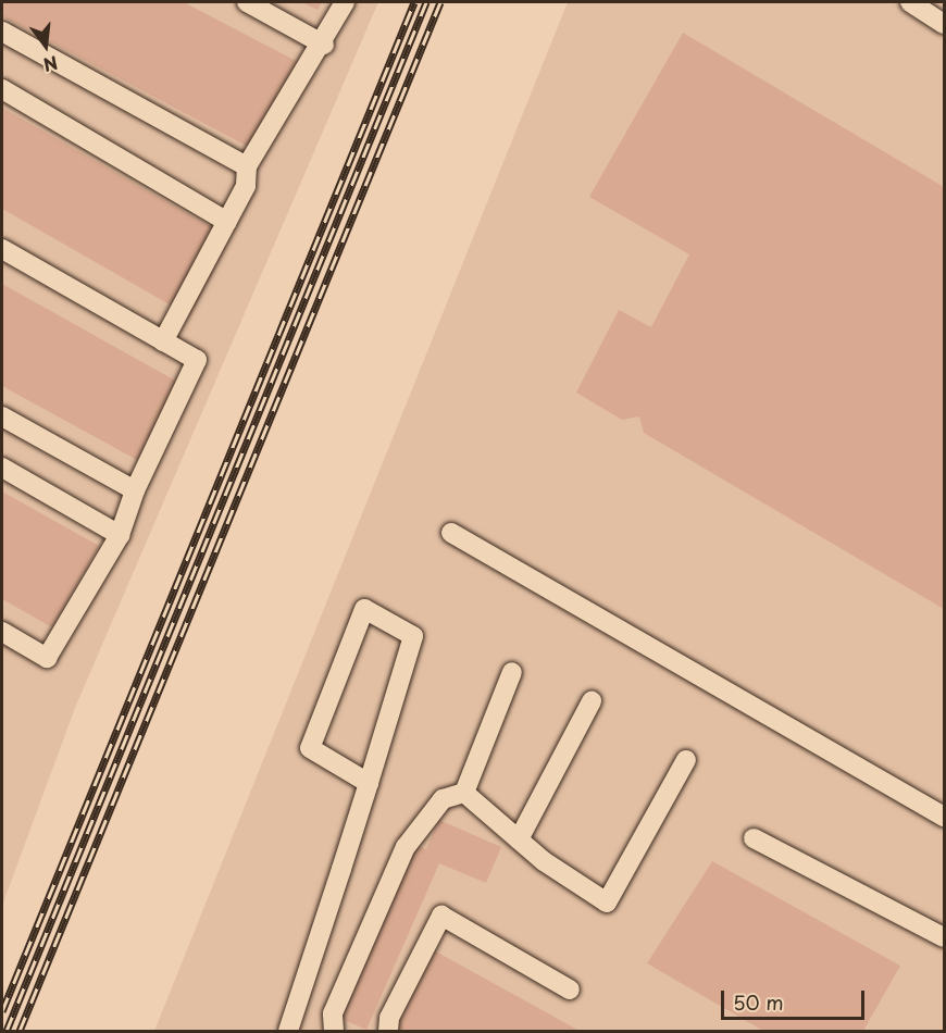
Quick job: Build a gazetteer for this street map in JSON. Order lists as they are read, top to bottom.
{
  "scale_bar": "50 m",
  "north": "bottom"
}
